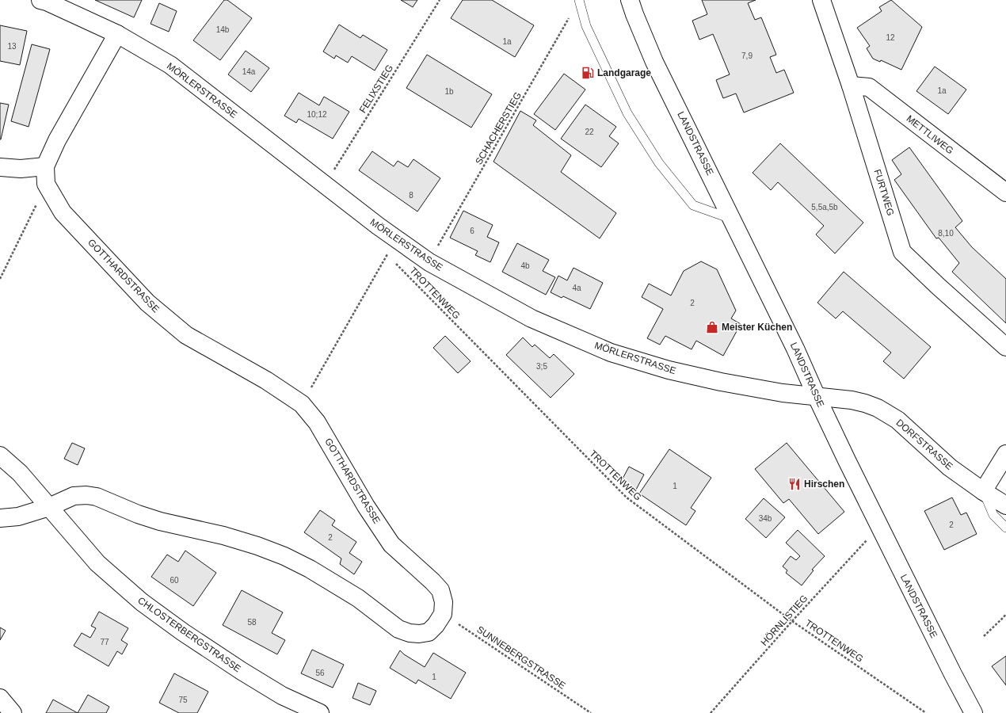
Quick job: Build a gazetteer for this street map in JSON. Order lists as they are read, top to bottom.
{
  "streets": {
    "street": [
      "MÖRLERSTRASSE",
      "METTLIWEG",
      "LANDSTRASSE",
      "FURTWEG",
      "GOTTHARDSTRASSE",
      "DORFSTRASSE",
      "CHLOSTERBERGSTRASSE"
    ],
    "path": [
      "FELIXSTIEG",
      "SCHACHERSTIEG",
      "TROTTENWEG",
      "HÖRNLISTIEG",
      "SUNNEBERGSTRASSE"
    ]
  },
  "crossings": [
    ["FELIXSTIEG", "MÖRLERSTRASSE"],
    ["MÖRLERSTRASSE", "SCHACHERSTIEG"],
    ["MÖRLERSTRASSE", "LANDSTRASSE"],
    ["MÖRLERSTRASSE", "GOTTHARDSTRASSE"],
    ["MÖRLERSTRASSE", "DORFSTRASSE"],
    ["METTLIWEG", "FURTWEG"],
    ["LANDSTRASSE", "DORFSTRASSE"],
    ["GOTTHARDSTRASSE", "SUNNEBERGSTRASSE"],
    ["TROTTENWEG", "HÖRNLISTIEG"]
  ],
  "places": {
    "fuel station": ["Landgarage"],
    "shop": ["Meister Küchen"],
    "restaurant": ["Hirschen"]
  },
  "house_numbers": [
    "14b",
    "12",
    "1a",
    "13",
    "7,9",
    "14a",
    "1a",
    "1b",
    "10;12",
    "22",
    "8",
    "5,5a,5b",
    "6",
    "8,10",
    "4b",
    "4a",
    "2",
    "3;5",
    "1",
    "34b",
    "2",
    "2",
    "60",
    "58",
    "77",
    "56",
    "1",
    "75"
  ]
}
